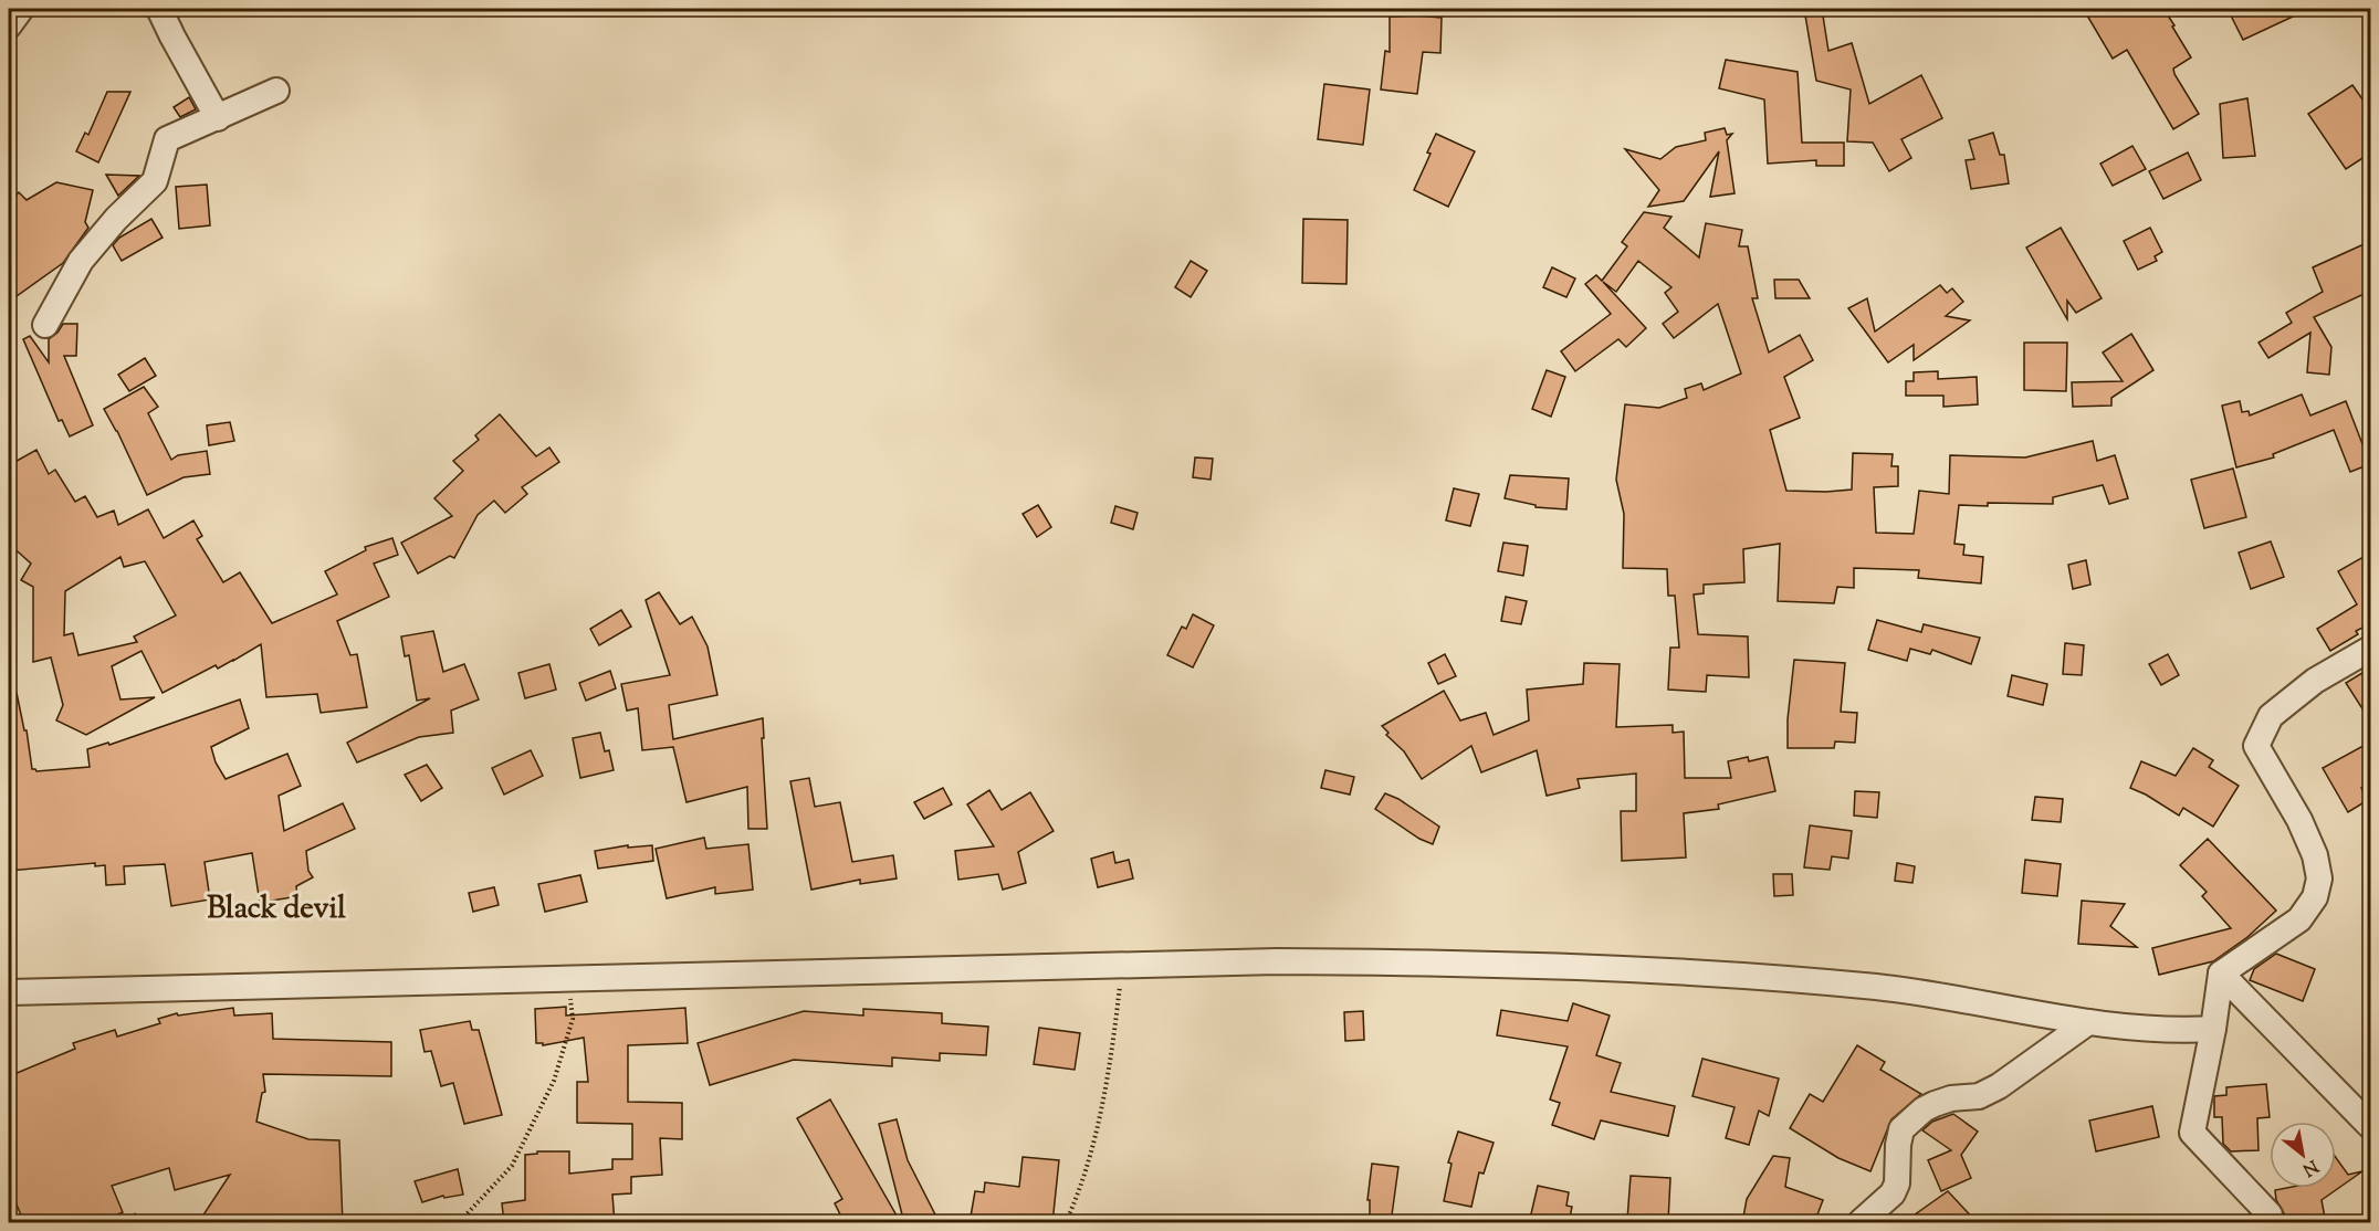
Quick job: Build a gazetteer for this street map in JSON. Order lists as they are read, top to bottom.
{
  "districts": ["Black devil"],
  "north": "bottom right"
}
